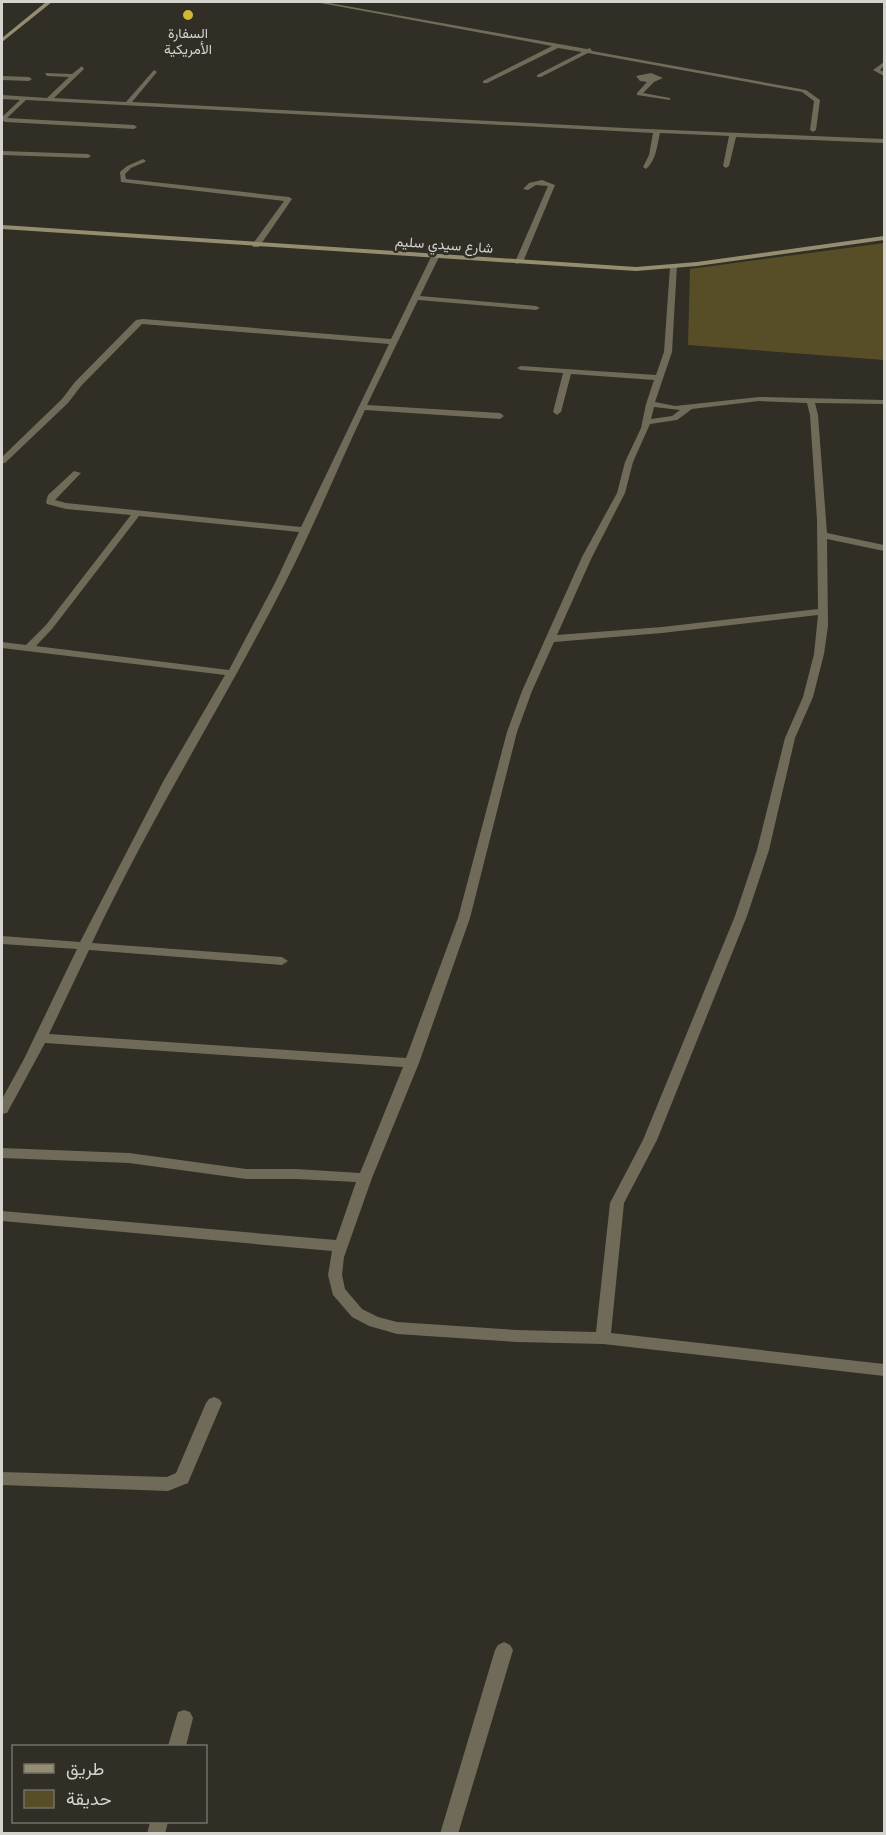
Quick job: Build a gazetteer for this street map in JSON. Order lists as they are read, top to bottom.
{
  "streets": {
    "main road": ["شارع سيدي سليم"]
  },
  "places": ["السفارة الأمريكية"],
  "legend": ["طريق", "حديقة"]
}
